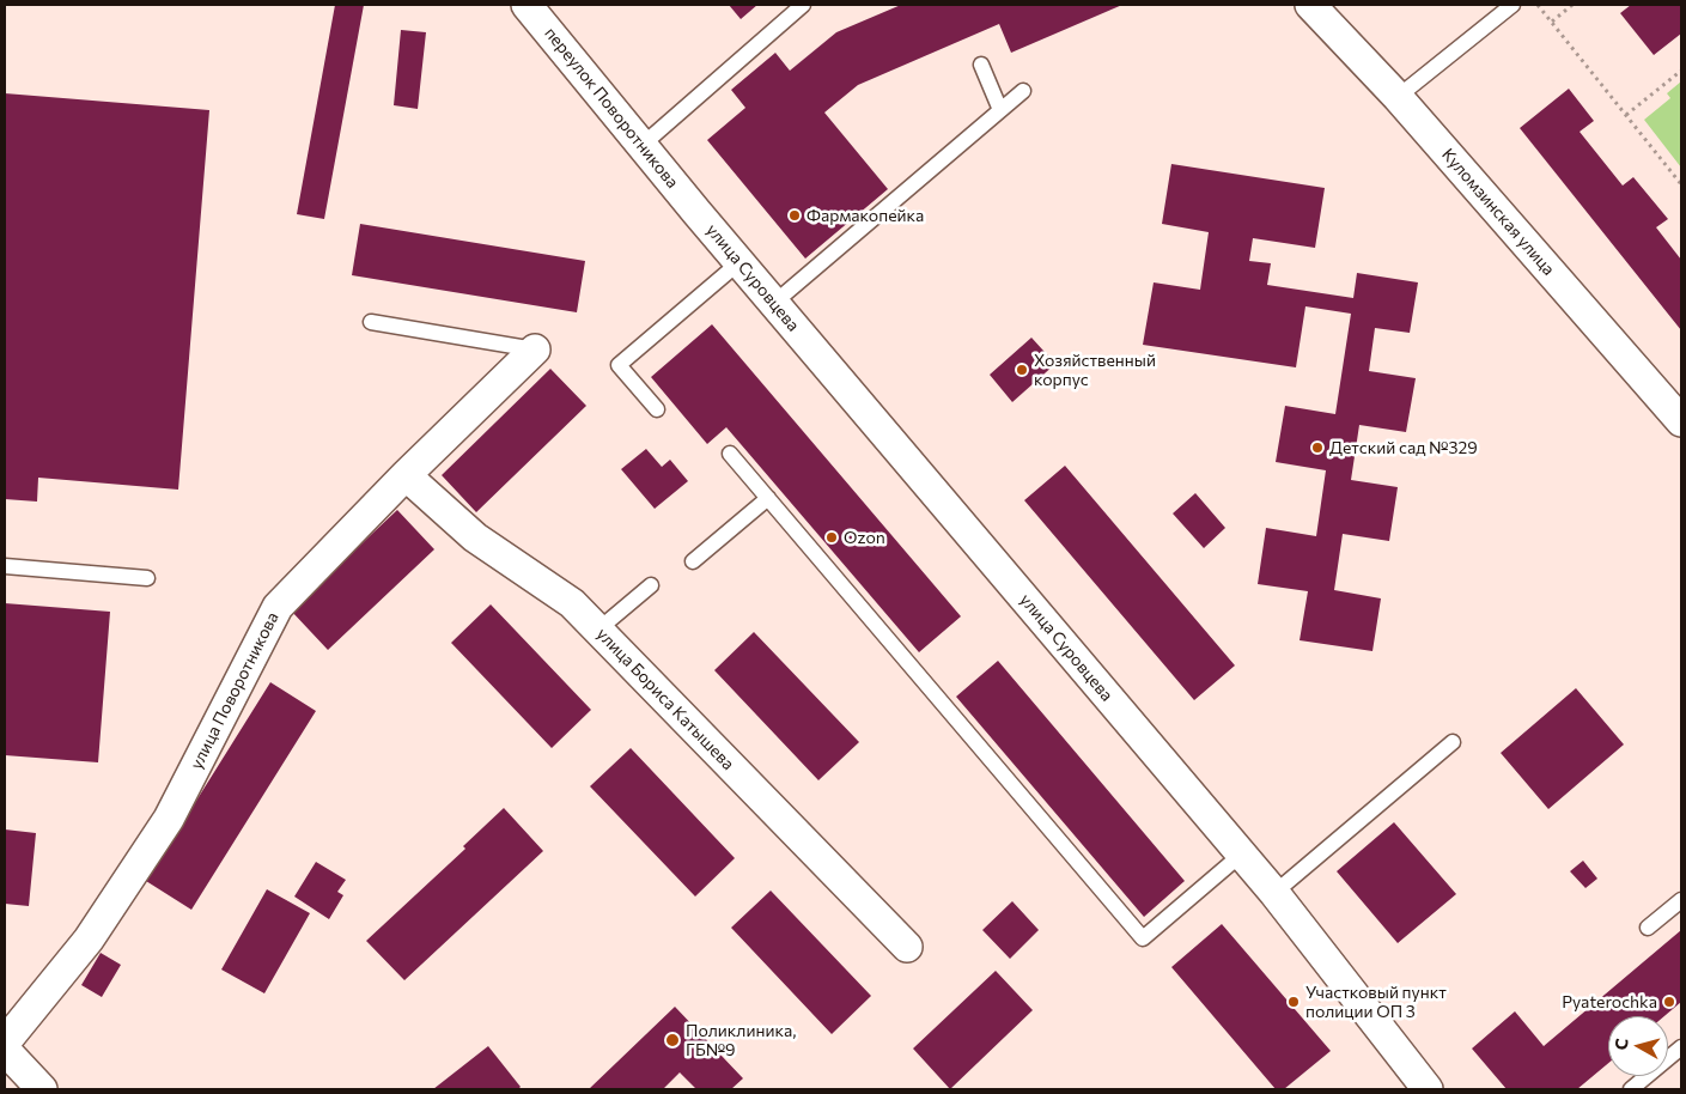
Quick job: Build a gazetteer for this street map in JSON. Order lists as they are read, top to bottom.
{
  "streets": {
    "street": [
      "переулок Поворотникова",
      "Куломзинская улица",
      "улица Суровцева",
      "улица Поворотникова",
      "улица Бориса Катышева"
    ]
  },
  "crossings": [
    ["переулок Поворотникова", "улица Суровцева"],
    ["улица Поворотникова", "улица Бориса Катышева"]
  ],
  "places": [
    "Фармакопейка",
    "Хозяйственный корпус",
    "Детский сад №329",
    "Ozon",
    "Участковый пункт полиции ОП 3",
    "Pyaterochka",
    "Поликлиника, ГБ№9"
  ],
  "north": "left"
}
